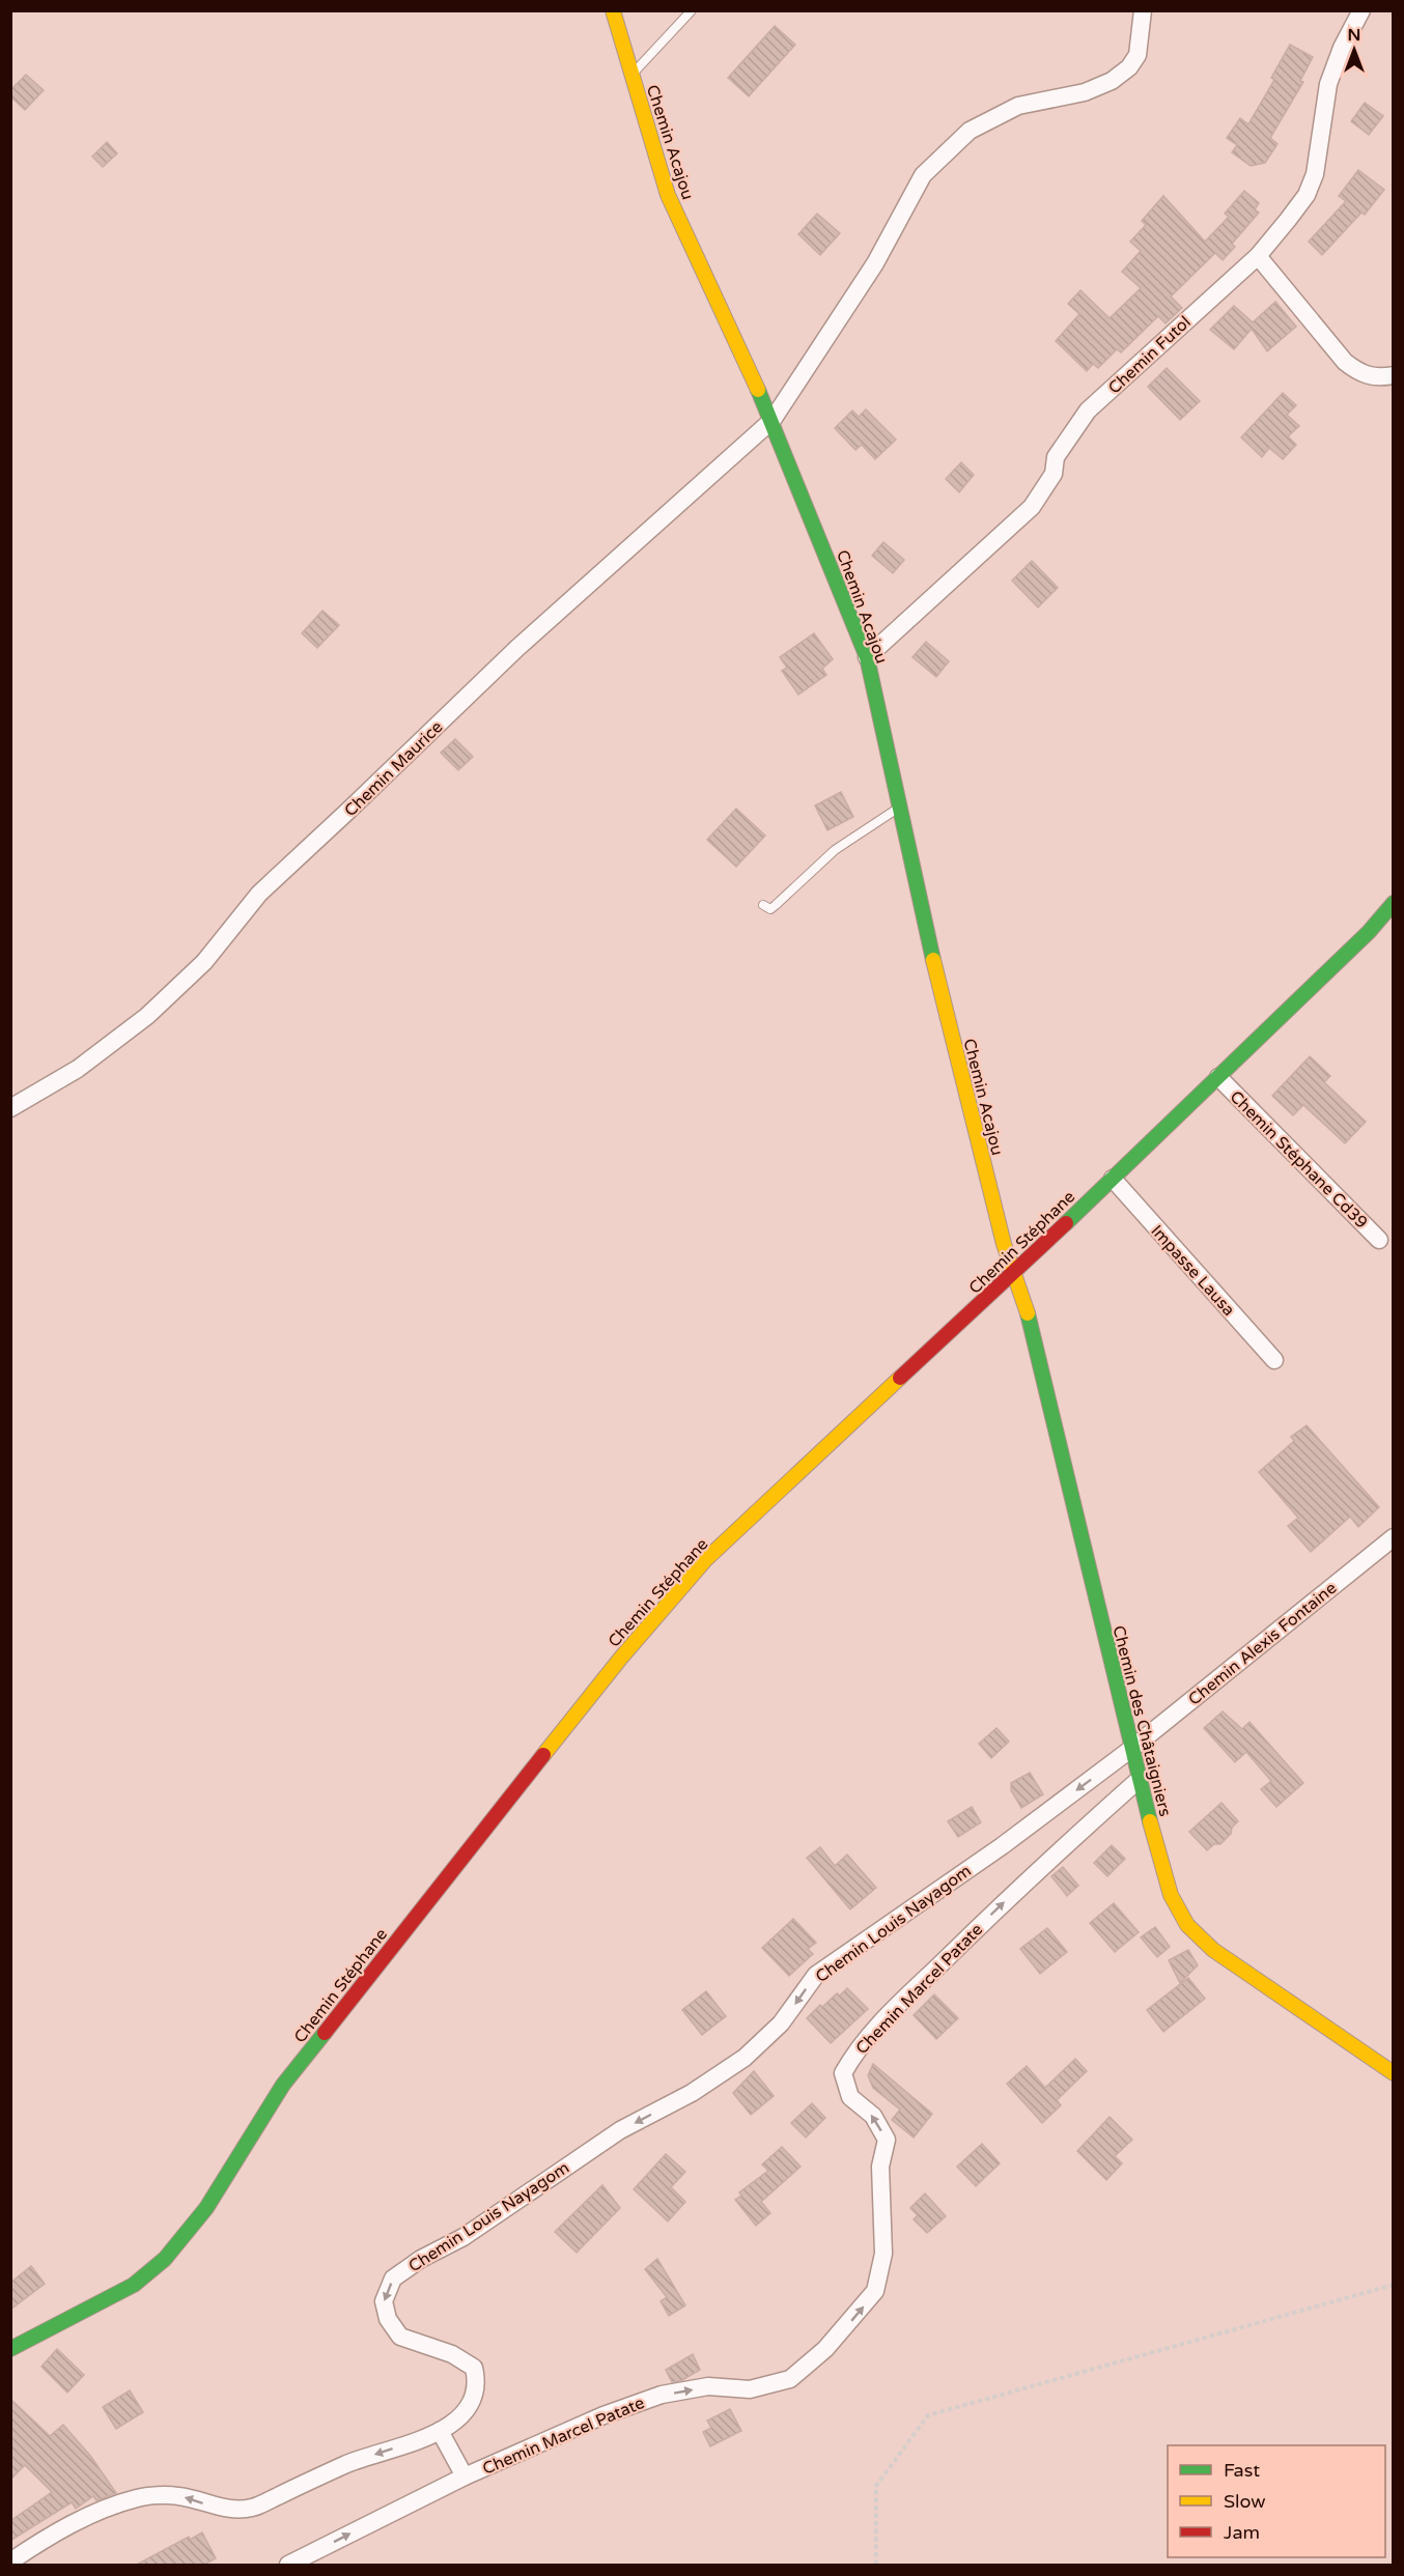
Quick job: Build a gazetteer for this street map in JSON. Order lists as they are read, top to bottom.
{
  "streets": {
    "street": [
      "Chemin Acajou",
      "Chemin Futol",
      "Chemin Maurice",
      "Chemin Stéphane Cd39",
      "Chemin Stéphane",
      "Impasse Lausa",
      "Chemin Alexis Fontaine",
      "Chemin des Châtaigniers",
      "Chemin Louis Nayagom",
      "Chemin Marcel Patate"
    ]
  },
  "crossings": [
    ["Chemin Acajou", "Chemin Futol"],
    ["Chemin Acajou", "Chemin Maurice"],
    ["Chemin Acajou", "Chemin Stéphane"],
    ["Chemin Acajou", "Chemin des Châtaigniers"],
    ["Chemin Stéphane Cd39", "Chemin Stéphane"],
    ["Chemin Stéphane", "Impasse Lausa"],
    ["Chemin Stéphane", "Chemin des Châtaigniers"],
    ["Chemin Alexis Fontaine", "Chemin des Châtaigniers"],
    ["Chemin Alexis Fontaine", "Chemin Louis Nayagom"],
    ["Chemin des Châtaigniers", "Chemin Louis Nayagom"],
    ["Chemin des Châtaigniers", "Chemin Marcel Patate"]
  ],
  "one_way": ["Chemin Louis Nayagom", "Chemin Marcel Patate"],
  "legend": ["Fast", "Slow", "Jam"],
  "north": "top"
}
